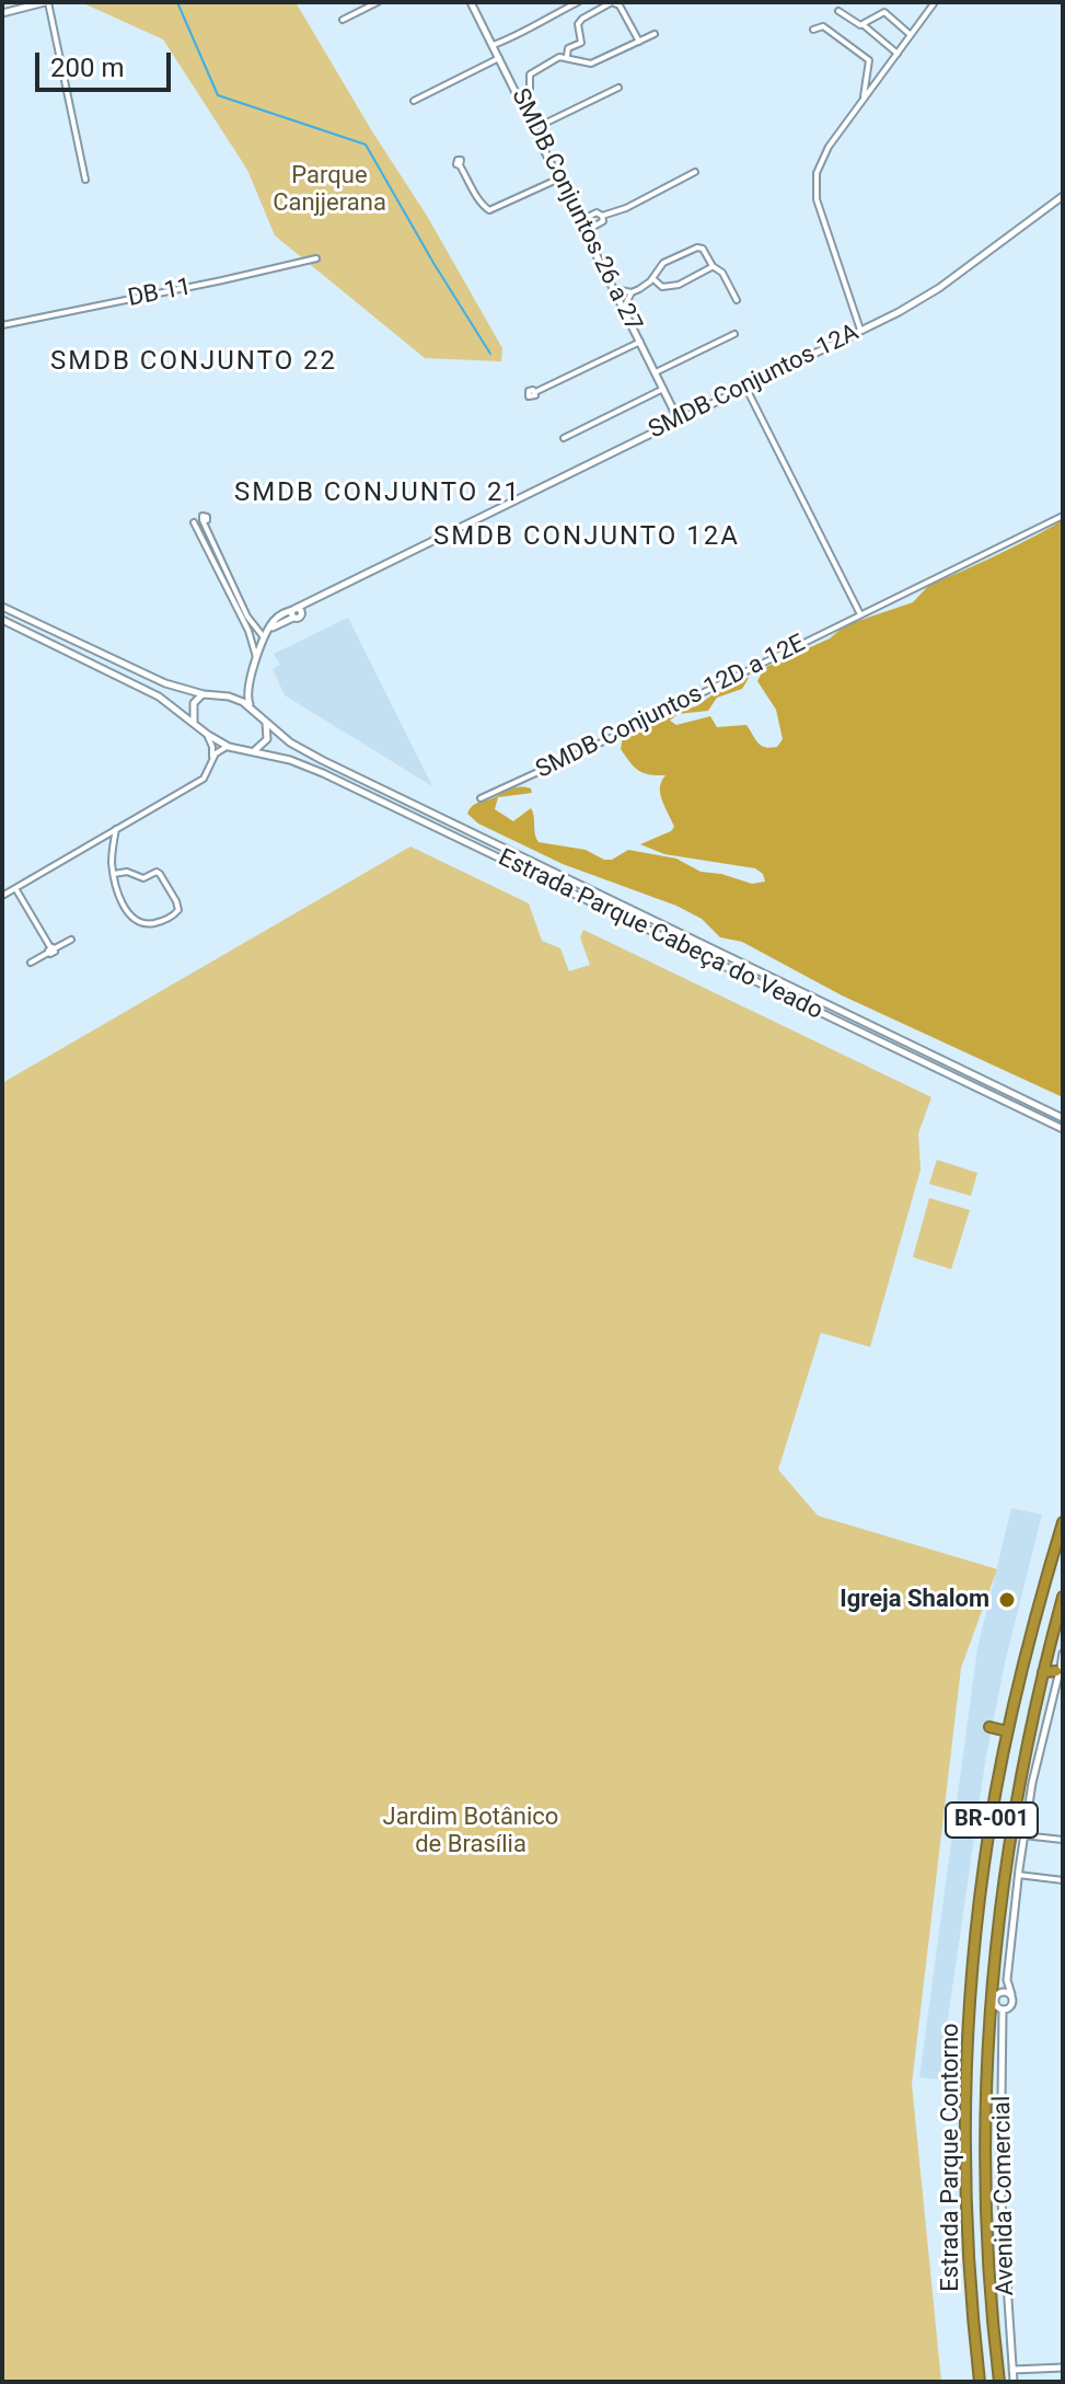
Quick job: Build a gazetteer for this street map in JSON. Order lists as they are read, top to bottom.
{
  "streets": {
    "highway": ["BR-001", "Estrada Parque Contorno"],
    "main road": [
      "SMDB Conjuntos 26 a 27",
      "SMDB Conjuntos 12A",
      "Estrada Parque Cabeça do Veado",
      "Avenida Comercial"
    ],
    "street": ["DB 11", "SMDB Conjuntos 12D a 12E"]
  },
  "crossings": [
    ["SMDB Conjuntos 26 a 27", "SMDB Conjuntos 12A"]
  ],
  "districts": ["SMDB CONJUNTO 22", "SMDB CONJUNTO 21", "SMDB CONJUNTO 12A"],
  "parks": ["Parque Canjjerana", "Jardim Botânico de Brasília"],
  "places": ["Igreja Shalom"],
  "scale_bar": "200 m"
}
